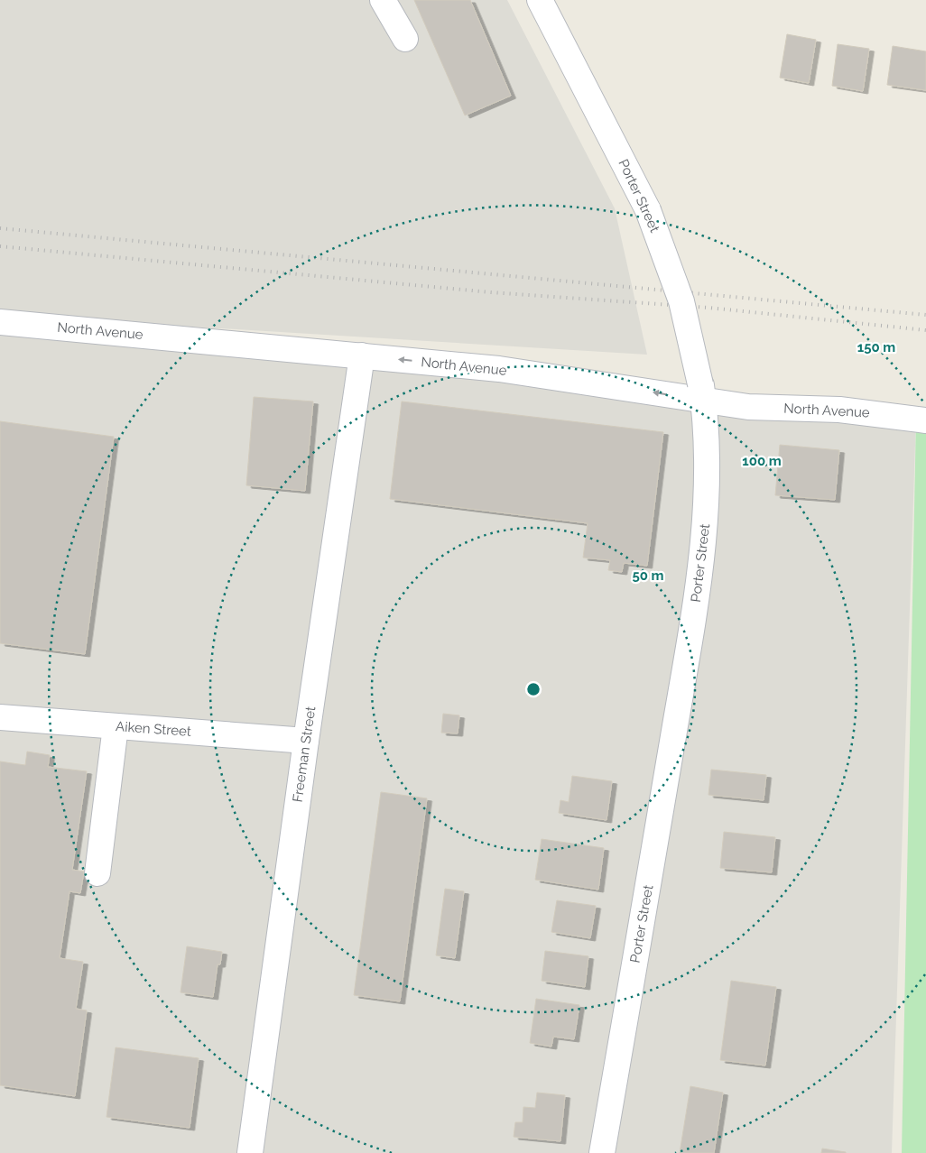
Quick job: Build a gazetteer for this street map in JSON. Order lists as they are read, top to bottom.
{
  "streets": {
    "street": [
      "Porter Street",
      "North Avenue",
      "Aiken Street",
      "Freeman Street"
    ]
  },
  "crossings": [
    ["Porter Street", "North Avenue"],
    ["North Avenue", "Freeman Street"],
    ["Aiken Street", "Freeman Street"]
  ],
  "one_way": ["North Avenue"],
  "rings": ["150 m", "100 m", "50 m"]
}
